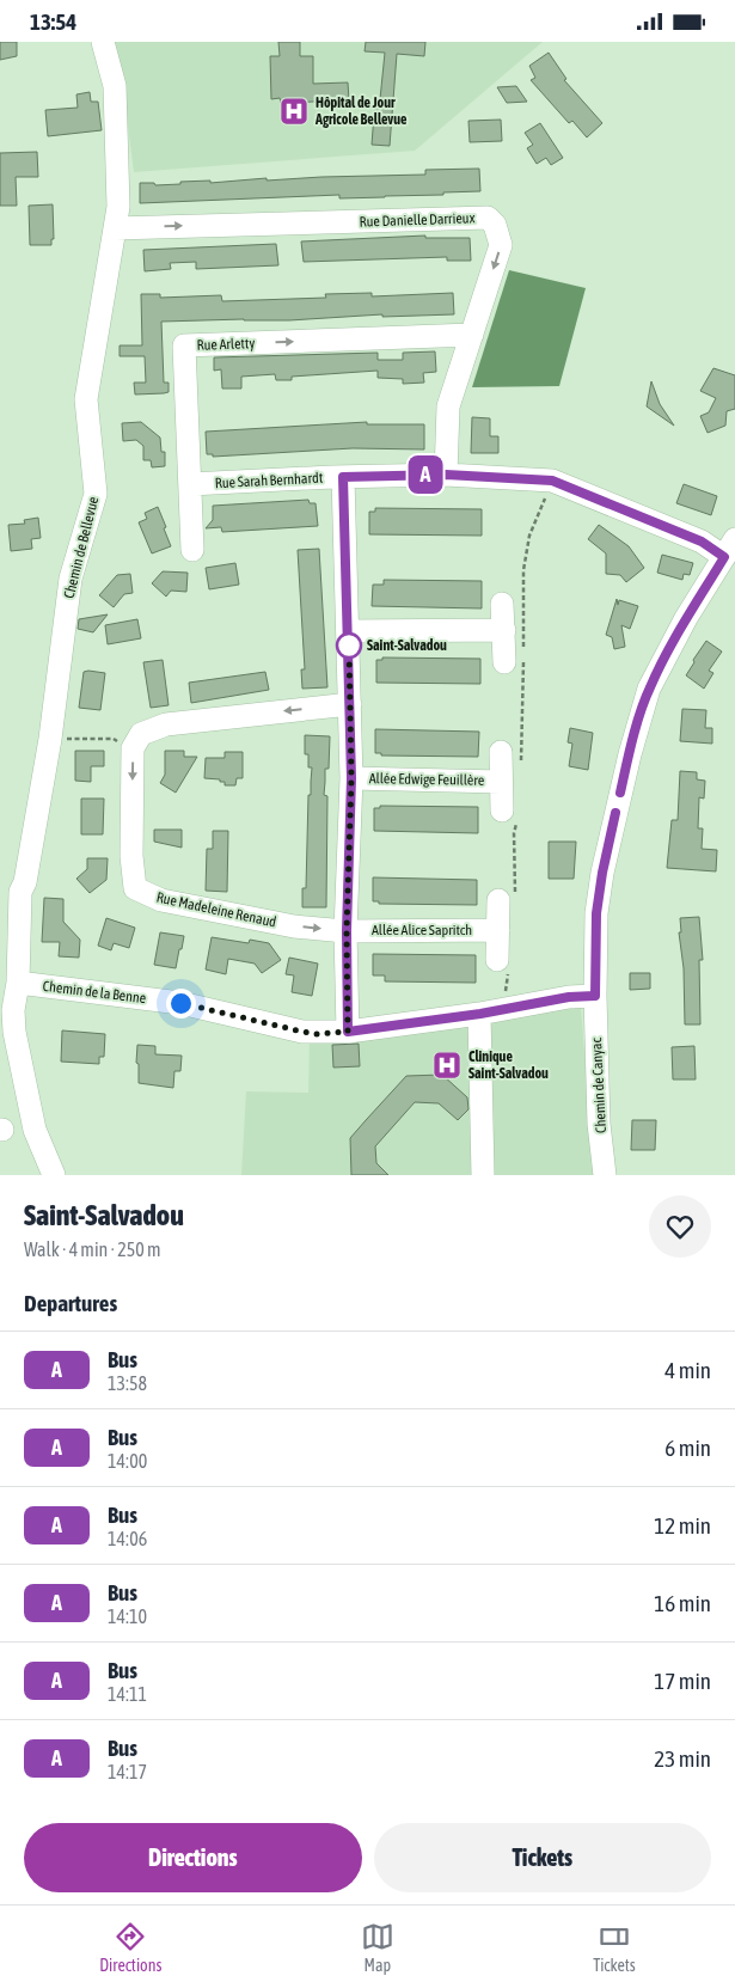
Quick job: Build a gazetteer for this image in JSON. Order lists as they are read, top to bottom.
{
  "streets": {
    "street": [
      "Rue Danielle Darrieux",
      "Rue Arletty",
      "Rue Sarah Bernhardt",
      "Chemin de Bellevue",
      "Allée Edwige Feuillère",
      "Rue Madeleine Renaud",
      "Allée Alice Sapritch",
      "Chemin de la Benne",
      "Chemin de Canyac"
    ]
  },
  "crossings": [
    ["Rue Danielle Darrieux", "Rue Arletty"],
    ["Rue Danielle Darrieux", "Rue Sarah Bernhardt"],
    ["Rue Danielle Darrieux", "Chemin de Bellevue"],
    ["Rue Arletty", "Rue Sarah Bernhardt"],
    ["Rue Sarah Bernhardt", "Chemin de Canyac"],
    ["Chemin de Bellevue", "Chemin de la Benne"],
    ["Rue Madeleine Renaud", "Allée Alice Sapritch"],
    ["Chemin de la Benne", "Chemin de Canyac"]
  ],
  "places": {
    "hospital": ["Hôpital de Jour Agricole Bellevue", "Clinique Saint-Salvadou"],
    "other": ["Saint-Salvadou"]
  },
  "lines": ["bus line A"],
  "page": {
    "status": "13:54",
    "on_map": "A",
    "heading": [
      ["Saint-Salvadou", "Walk · 4 min · 250 m"],
      "Departures"
    ],
    "list": [
      {
        "mark": "A",
        "name": "Bus",
        "note": "13:58",
        "value": "4 min"
      },
      {
        "mark": "A",
        "name": "Bus",
        "note": "14:00",
        "value": "6 min"
      },
      {
        "mark": "A",
        "name": "Bus",
        "note": "14:06",
        "value": "12 min"
      },
      {
        "mark": "A",
        "name": "Bus",
        "note": "14:10",
        "value": "16 min"
      },
      {
        "mark": "A",
        "name": "Bus",
        "note": "14:11",
        "value": "17 min"
      },
      {
        "mark": "A",
        "name": "Bus",
        "note": "14:17",
        "value": "23 min"
      }
    ],
    "buttons": ["Directions", "Tickets"],
    "tabs": ["Directions", "Map", "Tickets"]
  }
}
